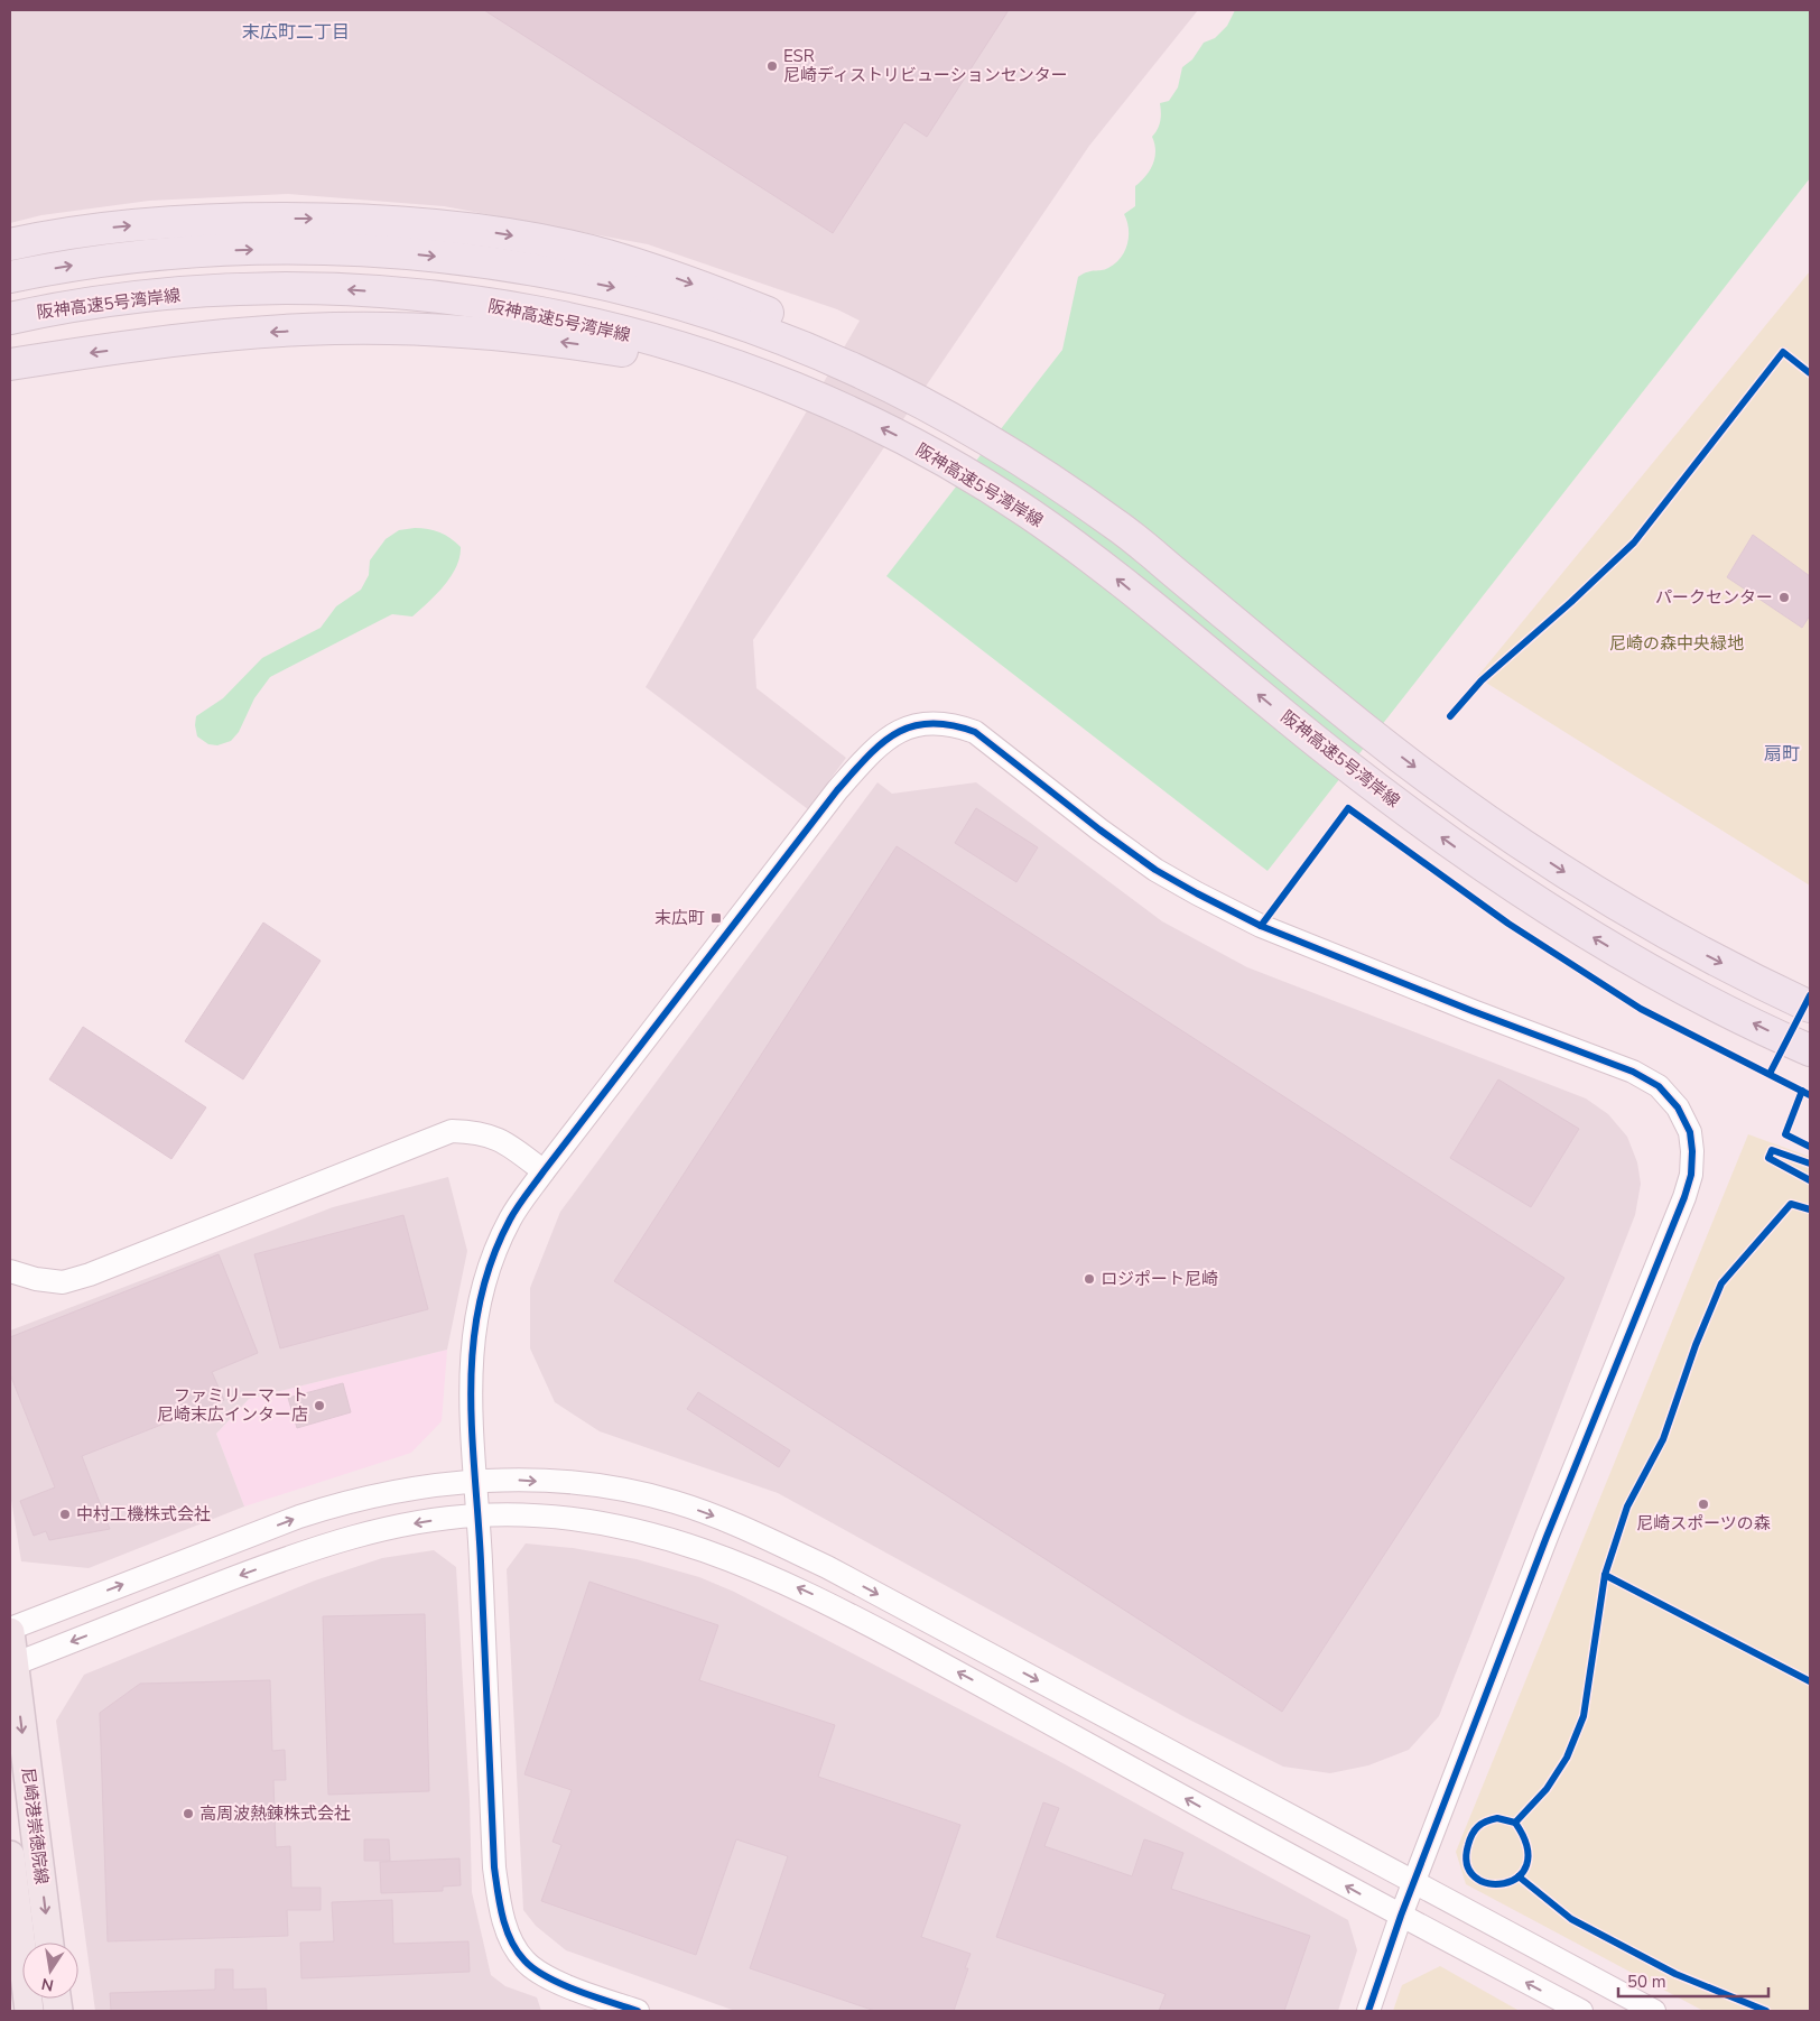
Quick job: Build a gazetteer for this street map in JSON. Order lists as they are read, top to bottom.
{
  "streets": {
    "highway": ["阪神高速5号湾岸線"],
    "main road": ["尼崎港崇徳院線"]
  },
  "districts": ["末広町二丁目", "扇町"],
  "parks": ["尼崎の森中央緑地"],
  "places": {
    "other": [
      "ESR 尼崎ディストリビューションセンター",
      "パークセンター",
      "ロジポート尼崎",
      "ファミリーマート 尼崎末広インター店",
      "尼崎スポーツの森",
      "中村工機株式会社",
      "高周波熱錬株式会社"
    ],
    "transit": ["末広町"]
  },
  "scale_bar": "50 m",
  "north": "bottom"
}
